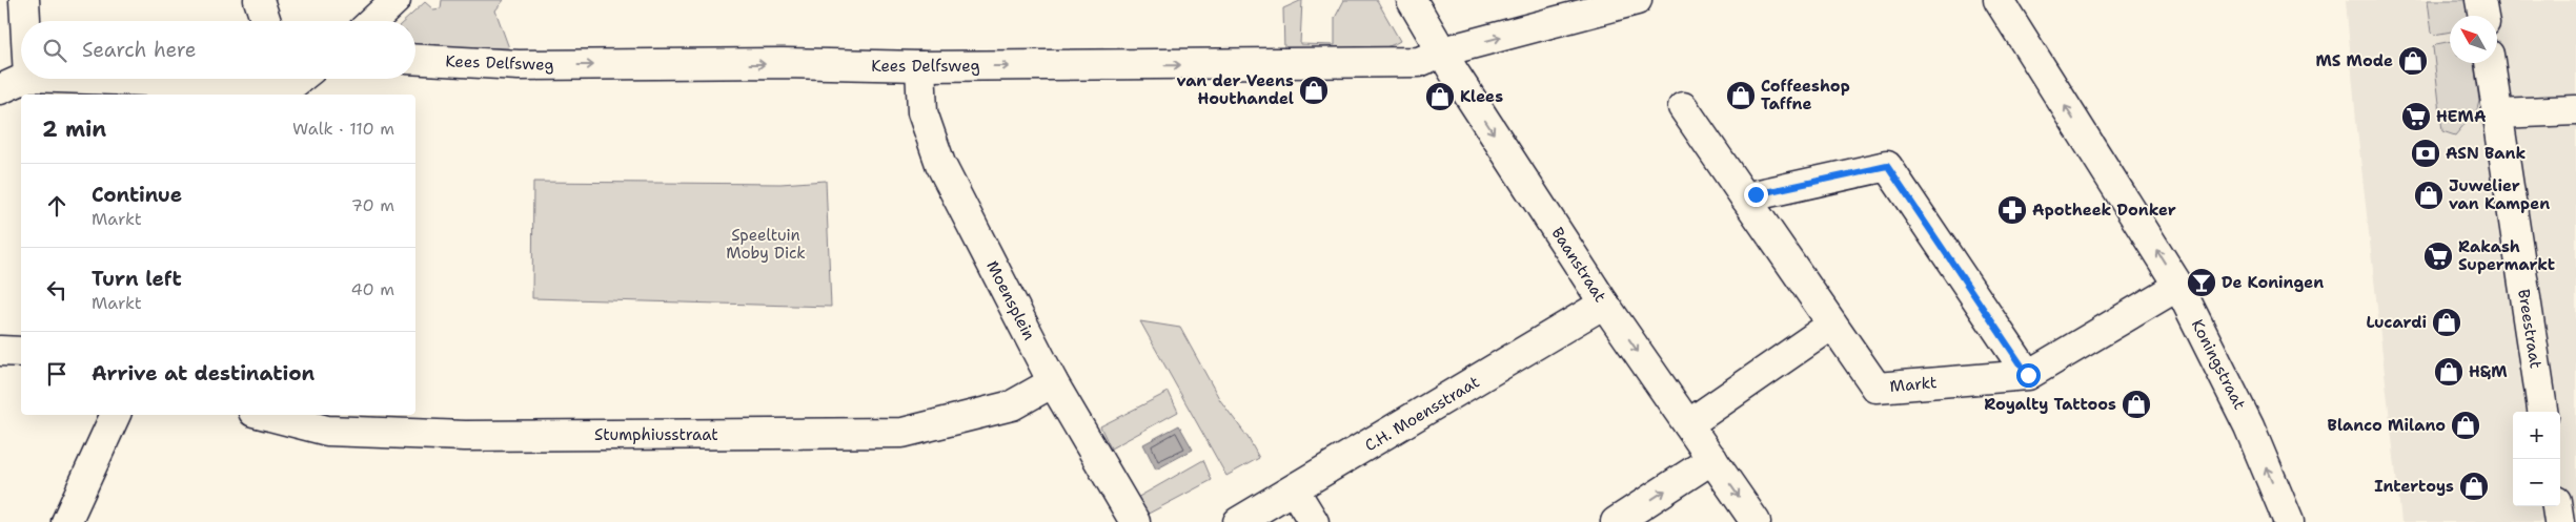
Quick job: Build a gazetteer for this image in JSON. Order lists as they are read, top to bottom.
{
  "streets": {
    "street": [
      "Kees Delfsweg",
      "Baanstraat",
      "Moensplein",
      "Breestraat",
      "Koningstraat",
      "Markt",
      "C.H. Moensstraat",
      "Stumphiusstraat"
    ]
  },
  "crossings": [
    ["Kees Delfsweg", "Baanstraat"],
    ["Kees Delfsweg", "Moensplein"],
    ["Baanstraat", "C.H. Moensstraat"],
    ["Moensplein", "Stumphiusstraat"],
    ["Koningstraat", "Markt"]
  ],
  "one_way": ["Kees Delfsweg", "Baanstraat", "Koningstraat"],
  "parks": ["Speeltuin Moby Dick"],
  "places": {
    "shop": [
      "MS Mode",
      "van der Veens Houthandel",
      "Coffeeshop Taffne",
      "Klees",
      "Juwelier van Kampen",
      "Lucardi",
      "H&M",
      "Royalty Tattoos",
      "Blanco Milano",
      "Intertoys"
    ],
    "supermarket": ["HEMA", "Rakash Supermarkt"],
    "bank": ["ASN Bank"],
    "pharmacy": ["Apotheek Donker"],
    "bar": ["De Koningen"]
  },
  "north": "top left",
  "page": {
    "search": "Search here",
    "heading": ["2 min", "Walk · 110 m"],
    "list": [
      ["Continue", "Markt", "70 m"],
      ["Turn left", "Markt", "40 m"],
      "Arrive at destination"
    ],
    "map_buttons": ["+", "−"]
  }
}
